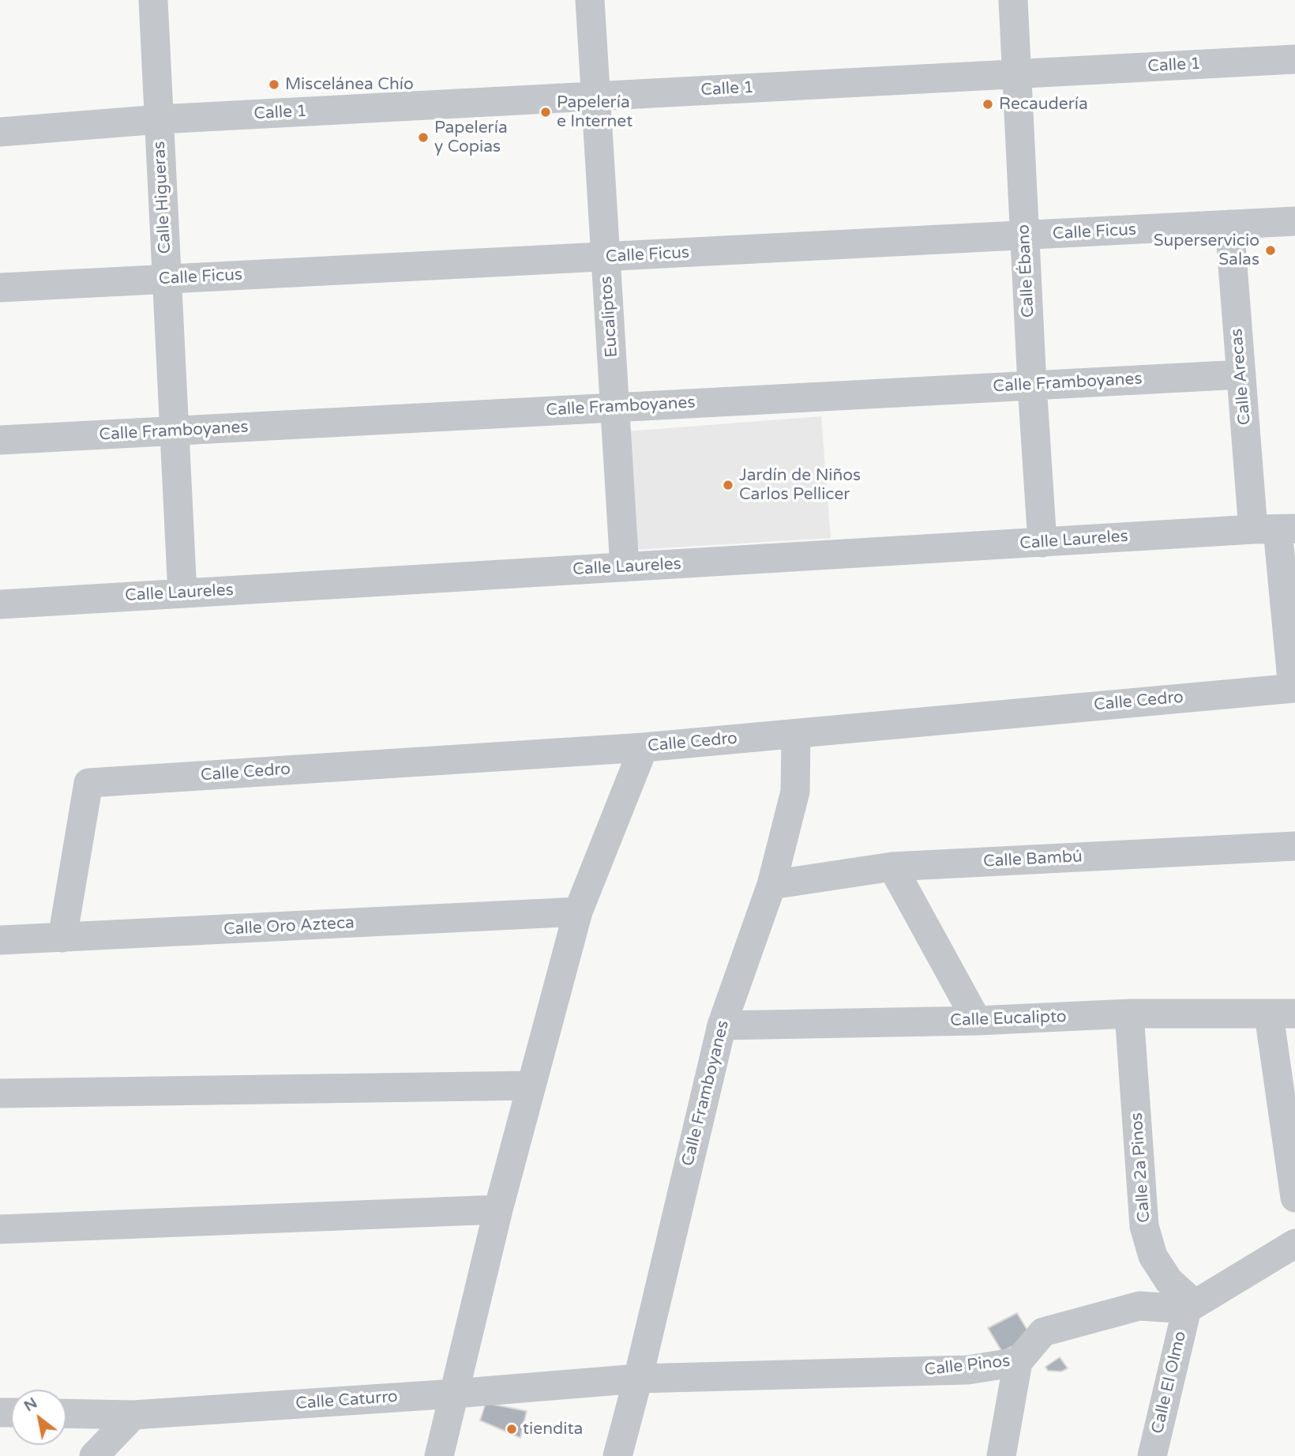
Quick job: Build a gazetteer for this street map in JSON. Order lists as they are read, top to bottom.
{
  "streets": {
    "street": [
      "Calle 1",
      "Calle Higueras",
      "Calle Ficus",
      "Calle Ébano",
      "Eucaliptos",
      "Calle Arecas",
      "Calle Framboyanes",
      "Calle Laureles",
      "Calle Cedro",
      "Calle Bambú",
      "Calle Oro Azteca",
      "Calle Eucalipto",
      "Calle 2a Pinos",
      "Calle Pinos",
      "Calle El Olmo",
      "Calle Caturro"
    ]
  },
  "crossings": [
    ["Calle 1", "Calle Higueras"],
    ["Calle 1", "Calle Ébano"],
    ["Calle 1", "Eucaliptos"],
    ["Calle Higueras", "Calle Ficus"],
    ["Calle Higueras", "Calle Framboyanes"],
    ["Calle Higueras", "Calle Laureles"],
    ["Calle Ficus", "Calle Ébano"],
    ["Calle Ficus", "Eucaliptos"],
    ["Calle Ficus", "Calle Arecas"],
    ["Calle Ébano", "Calle Framboyanes"],
    ["Calle Ébano", "Calle Laureles"],
    ["Eucaliptos", "Calle Framboyanes"],
    ["Eucaliptos", "Calle Laureles"],
    ["Calle Arecas", "Calle Framboyanes"],
    ["Calle Arecas", "Calle Laureles"],
    ["Calle Arecas", "Calle Cedro"],
    ["Calle Framboyanes", "Calle Cedro"],
    ["Calle Framboyanes", "Calle Bambú"],
    ["Calle Framboyanes", "Calle Eucalipto"],
    ["Calle Framboyanes", "Calle Pinos"],
    ["Calle Framboyanes", "Calle Caturro"],
    ["Calle Cedro", "Calle Oro Azteca"],
    ["Calle Eucalipto", "Calle 2a Pinos"],
    ["Calle 2a Pinos", "Calle Pinos"],
    ["Calle 2a Pinos", "Calle El Olmo"],
    ["Calle Pinos", "Calle El Olmo"],
    ["Calle Pinos", "Calle Caturro"]
  ],
  "places": [
    "Miscelánea Chío",
    "Recaudería",
    "Papelería e Internet",
    "Papelería y Copias",
    "Superservicio Salas",
    "Jardín de Niños Carlos Pellicer",
    "tiendita"
  ],
  "north": "top left"
}
